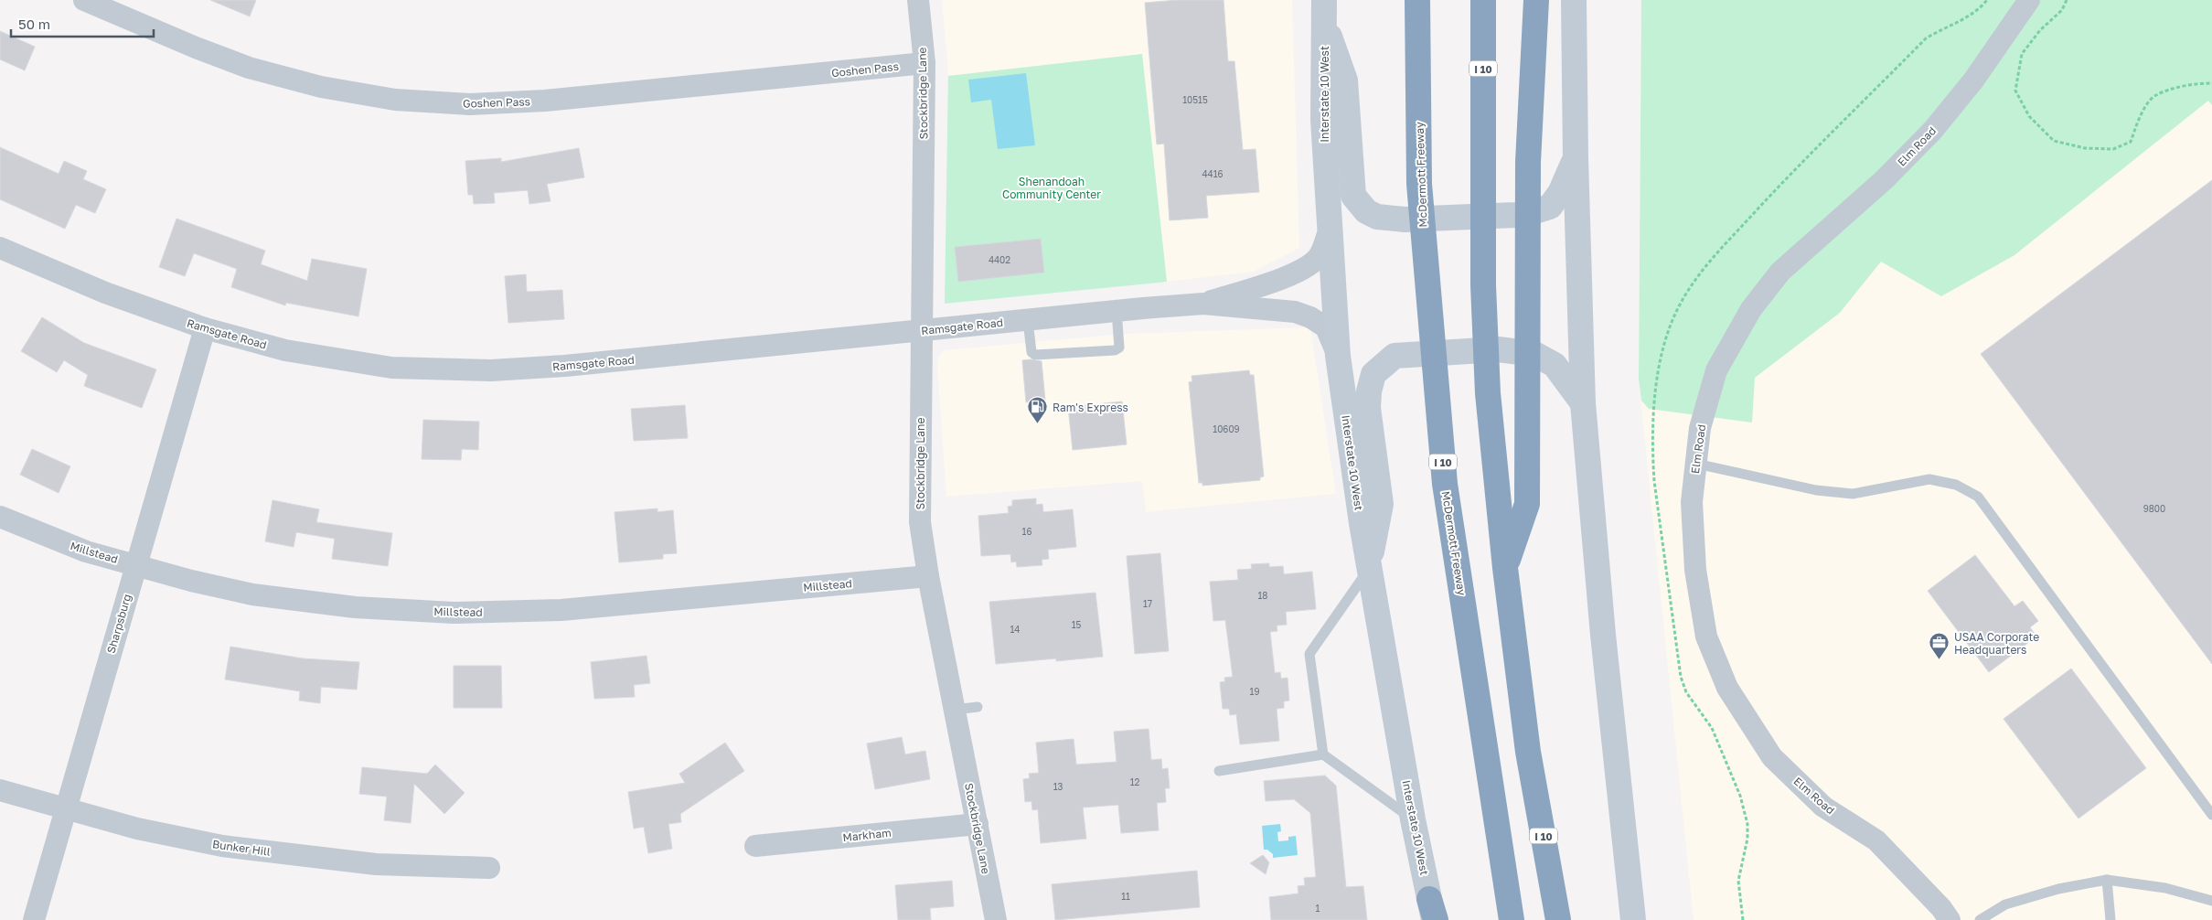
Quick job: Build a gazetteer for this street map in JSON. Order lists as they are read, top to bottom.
{
  "streets": {
    "highway": ["I 10", "McDermott Freeway"],
    "main road": ["Interstate 10 West"],
    "street": [
      "Goshen Pass",
      "Stockbridge Lane",
      "Elm Road",
      "Ramsgate Road",
      "Millstead",
      "Sharpsburg",
      "Markham",
      "Bunker Hill"
    ]
  },
  "crossings": [
    ["Goshen Pass", "Stockbridge Lane"],
    ["Stockbridge Lane", "Ramsgate Road"],
    ["Stockbridge Lane", "Millstead"],
    ["Stockbridge Lane", "Markham"],
    ["Interstate 10 West", "Ramsgate Road"],
    ["Ramsgate Road", "Sharpsburg"],
    ["Millstead", "Sharpsburg"],
    ["Sharpsburg", "Bunker Hill"]
  ],
  "parks": ["Shenandoah Community Center"],
  "places": {
    "fuel station": ["Ram's Express"],
    "office": ["USAA Corporate Headquarters"]
  },
  "house_numbers": [
    "10515",
    "4416",
    "4402",
    "10609",
    "9800",
    "16",
    "18",
    "17",
    "15",
    "14",
    "19",
    "12",
    "13",
    "11",
    "1"
  ],
  "scale_bar": "50 m"
}
